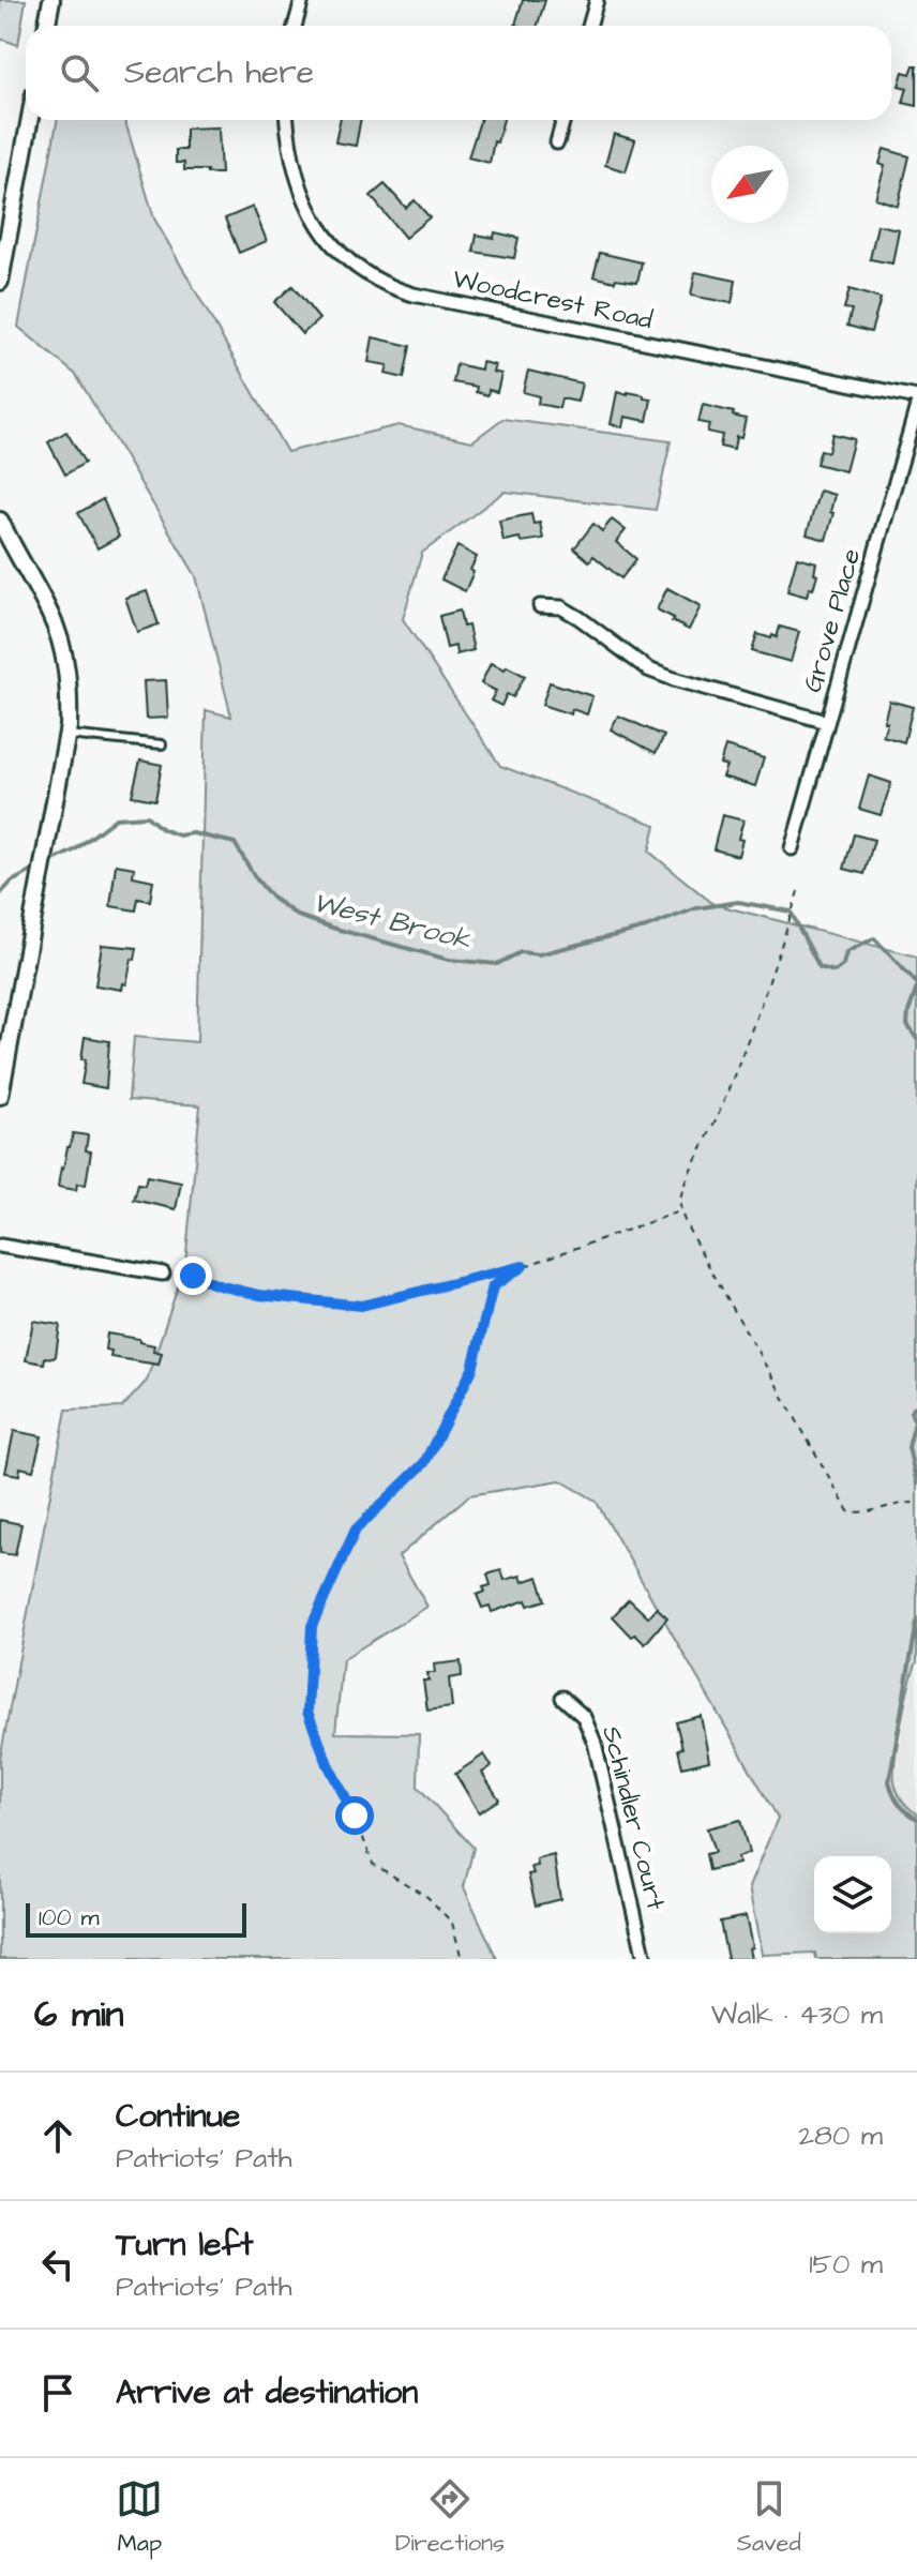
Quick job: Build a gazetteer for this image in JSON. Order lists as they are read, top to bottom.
{
  "streets": {
    "street": ["Woodcrest Road", "Grove Place", "Schindler Court"]
  },
  "water": ["West Brook"],
  "scale_bar": "100 m",
  "north": "bottom left",
  "page": {
    "search": "Search here",
    "scale": "100 m",
    "heading": ["6 min", "Walk · 430 m"],
    "list": [
      ["Continue", "Patriots' Path", "280 m"],
      ["Turn left", "Patriots' Path", "150 m"],
      "Arrive at destination"
    ],
    "nav": ["Map", "Directions", "Saved"]
  }
}
